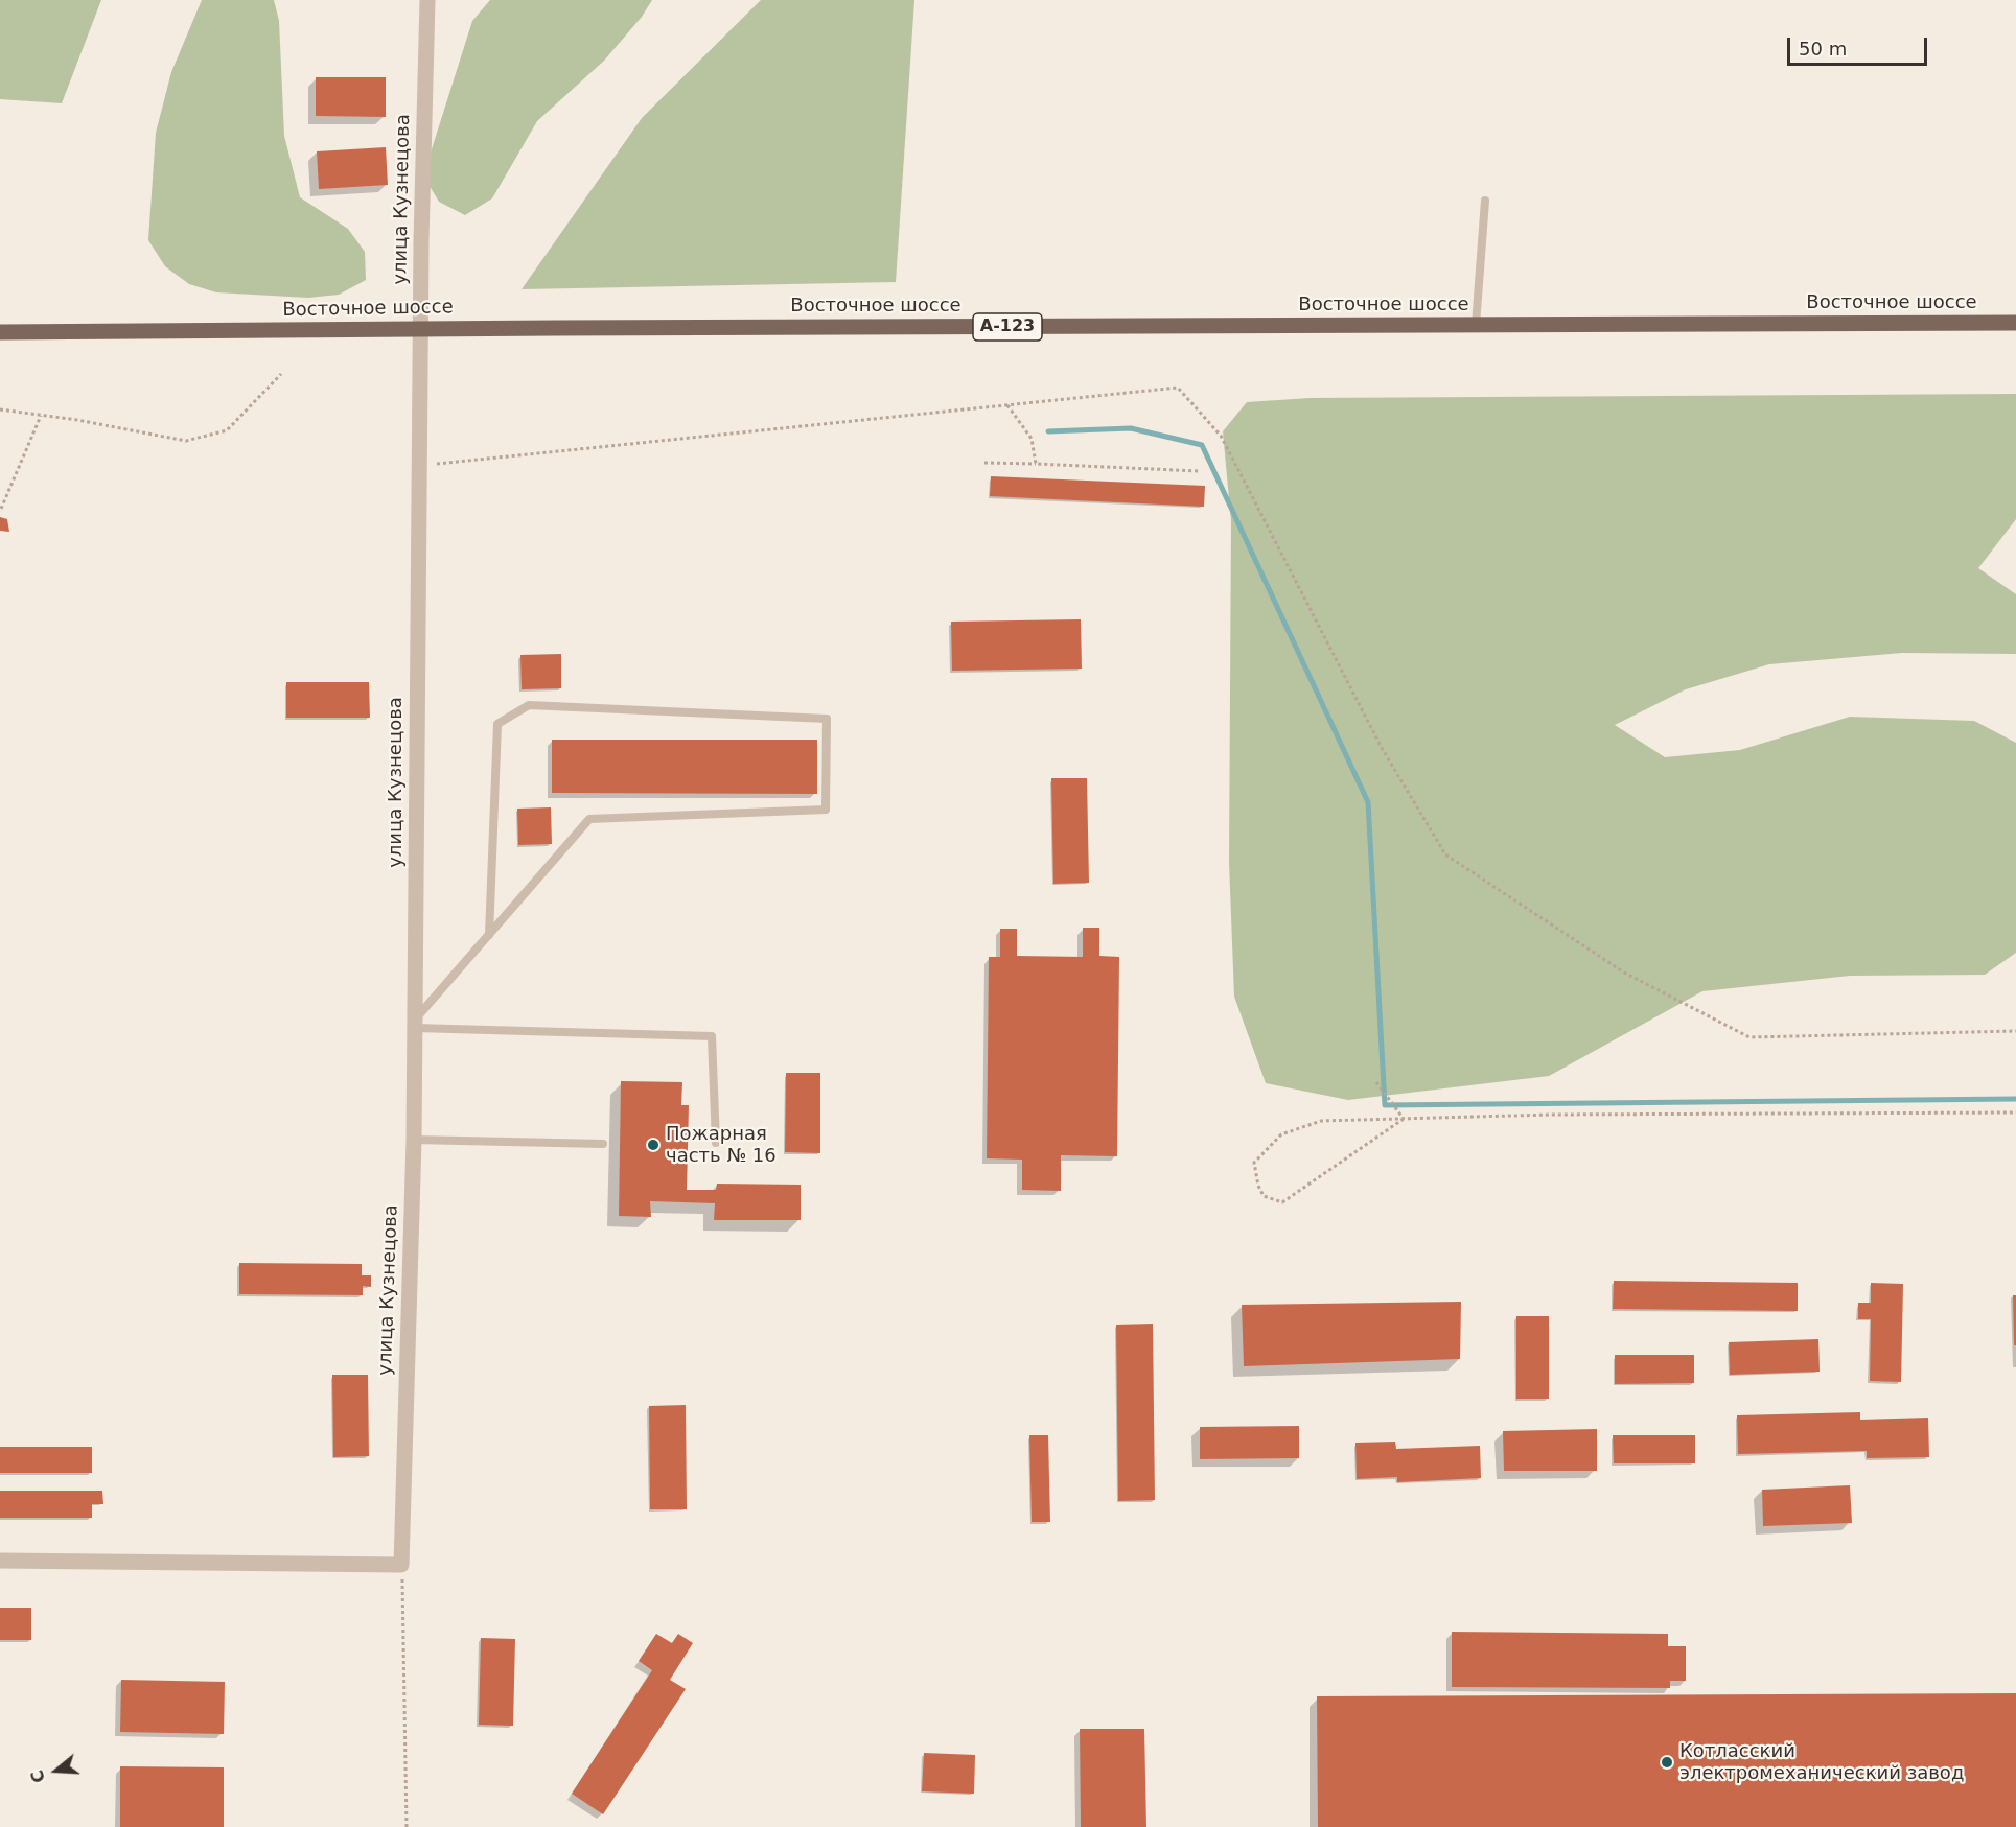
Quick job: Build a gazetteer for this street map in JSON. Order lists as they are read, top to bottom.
{
  "streets": {
    "main road": ["Восточное шоссе", "А-123"],
    "street": ["улица Кузнецова"]
  },
  "crossings": [
    ["улица Кузнецова", "Восточное шоссе"]
  ],
  "places": ["Пожарная часть № 16", "Котласский электромеханический завод"],
  "scale_bar": "50 m",
  "north": "left"
}
